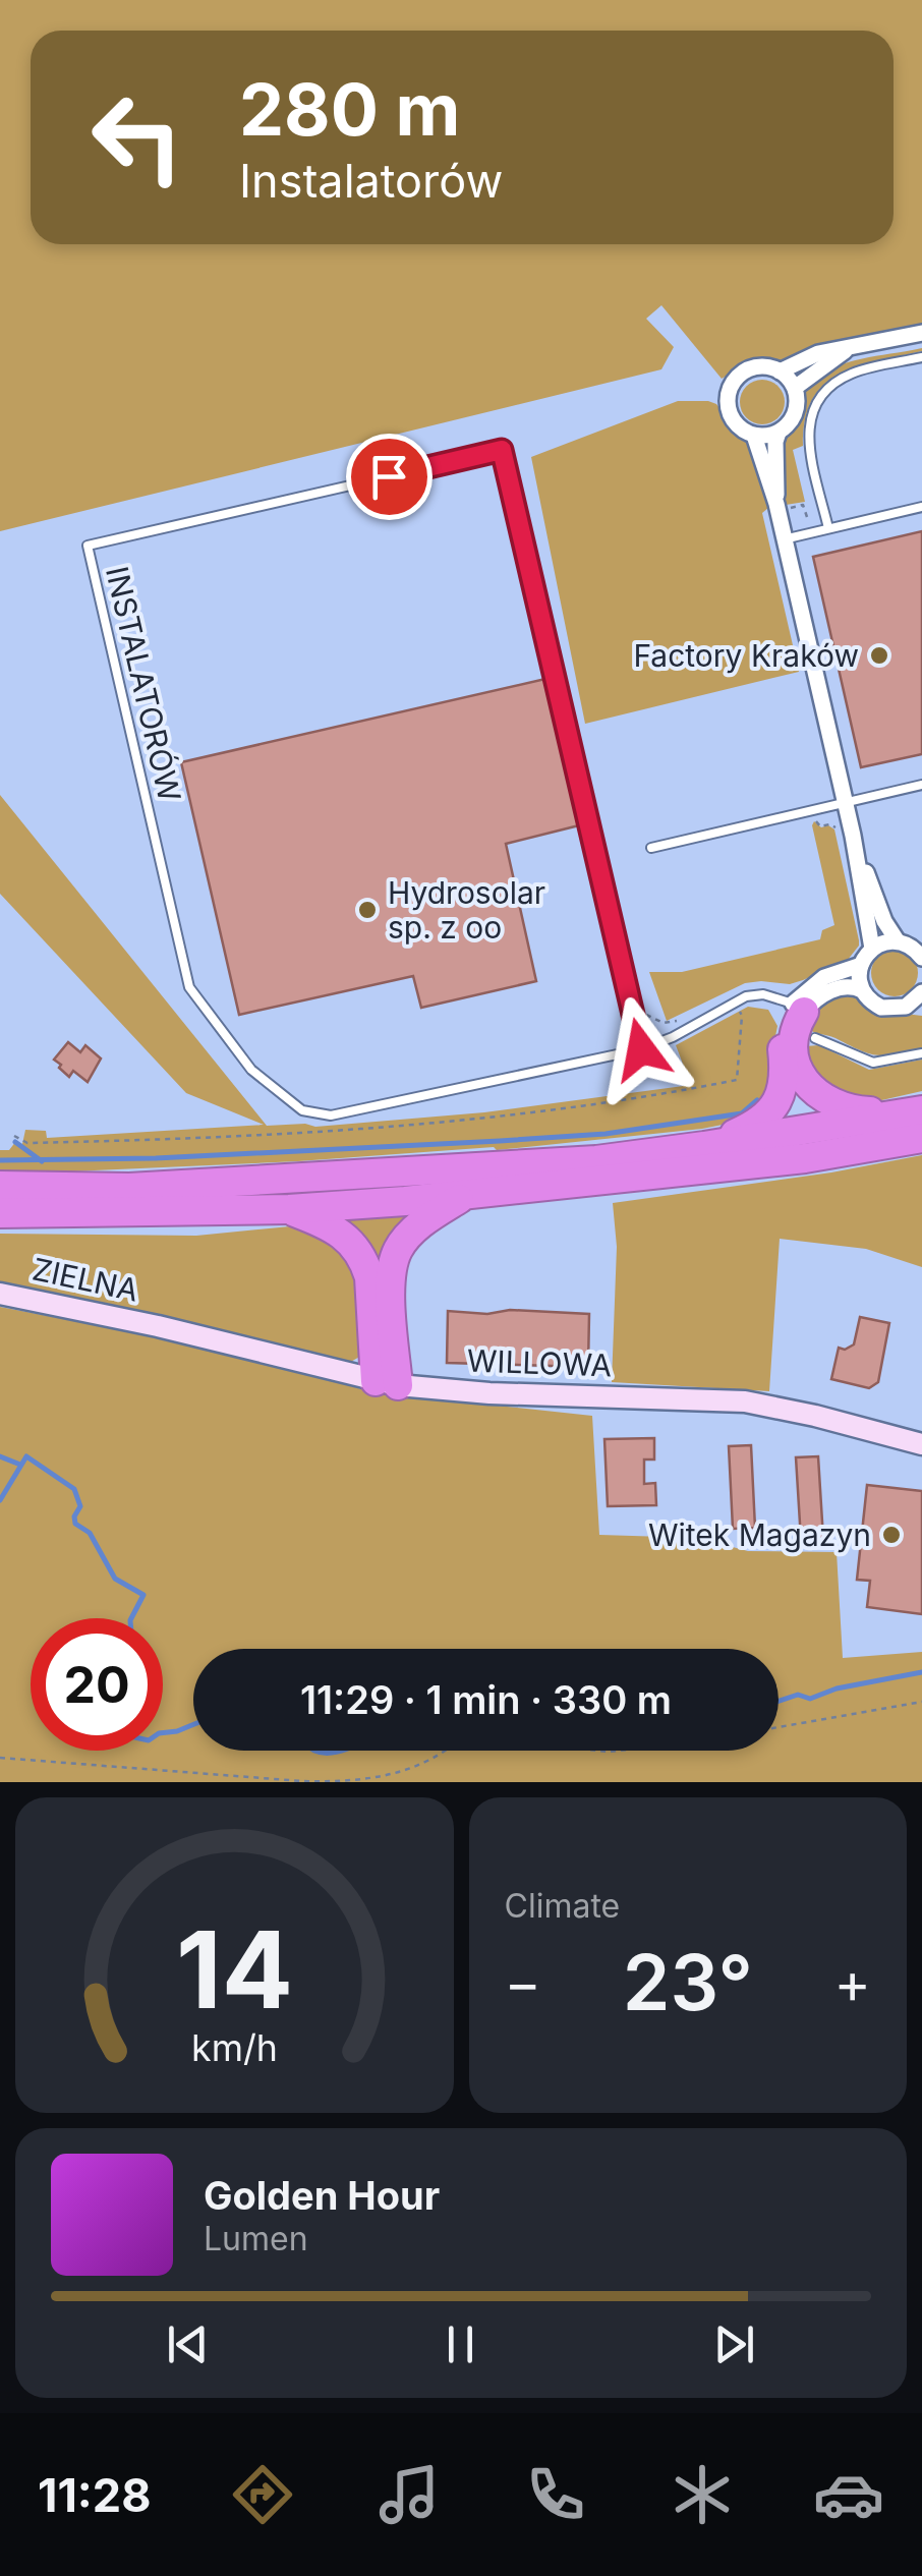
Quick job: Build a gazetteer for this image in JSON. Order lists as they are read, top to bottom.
{
  "streets": {
    "street": ["ZIELNA", "WILLOWA"],
    "lane": ["INSTALATORÓW"]
  },
  "crossings": [
    ["ZIELNA", "WILLOWA"]
  ],
  "places": ["Factory Kraków", "Hydrosolar sp. z oo", "Witek Magazyn"],
  "page": {
    "turn": ["280 m", "Instalatorów"],
    "limit": "20",
    "trip": "11:29 · 1 min · 330 m",
    "tile": "Climate",
    "heat": ["−", "23°", "+"],
    "song": ["Golden Hour", "Lumen"],
    "tabs": "11:28",
    "gauge": ["14", "km/h"]
  }
}
